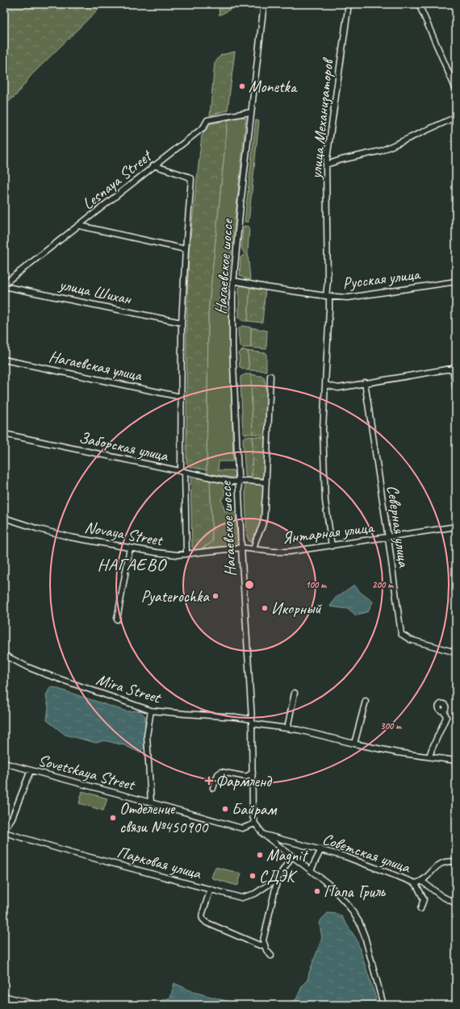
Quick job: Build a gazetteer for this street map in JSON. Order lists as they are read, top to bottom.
{
  "streets": {
    "street": [
      "улица Механизаторов",
      "Lesnaya Street",
      "Нагаевское шоссе",
      "Русская улица",
      "улица Шихан",
      "Нагаевская улица",
      "Заборская улица",
      "Северная улица",
      "Янтарная улица",
      "Novaya Street",
      "Mira Street",
      "Sovetskaya Street",
      "Советская улица",
      "Парковая улица"
    ]
  },
  "crossings": [
    ["улица Механизаторов", "Русская улица"],
    ["улица Механизаторов", "Янтарная улица"],
    ["Lesnaya Street", "Нагаевское шоссе"],
    ["Lesnaya Street", "улица Шихан"],
    ["Нагаевское шоссе", "Русская улица"],
    ["Нагаевское шоссе", "Заборская улица"],
    ["Нагаевское шоссе", "Янтарная улица"],
    ["Нагаевское шоссе", "Novaya Street"],
    ["Нагаевское шоссе", "Mira Street"],
    ["Нагаевское шоссе", "Sovetskaya Street"],
    ["Нагаевское шоссе", "Советская улица"],
    ["Нагаевское шоссе", "Парковая улица"],
    ["Северная улица", "Янтарная улица"],
    ["Янтарная улица", "Novaya Street"]
  ],
  "districts": ["НАГАЕВО"],
  "places": {
    "other": [
      "Monetka",
      "Pyaterochka",
      "Икорный",
      "Байрам",
      "Отделение связи №450900",
      "Magnit",
      "СДЭК",
      "Папа Гриль"
    ],
    "health": ["Фармленд"]
  },
  "rings": ["100 m", "200 m", "300 m"]
}
